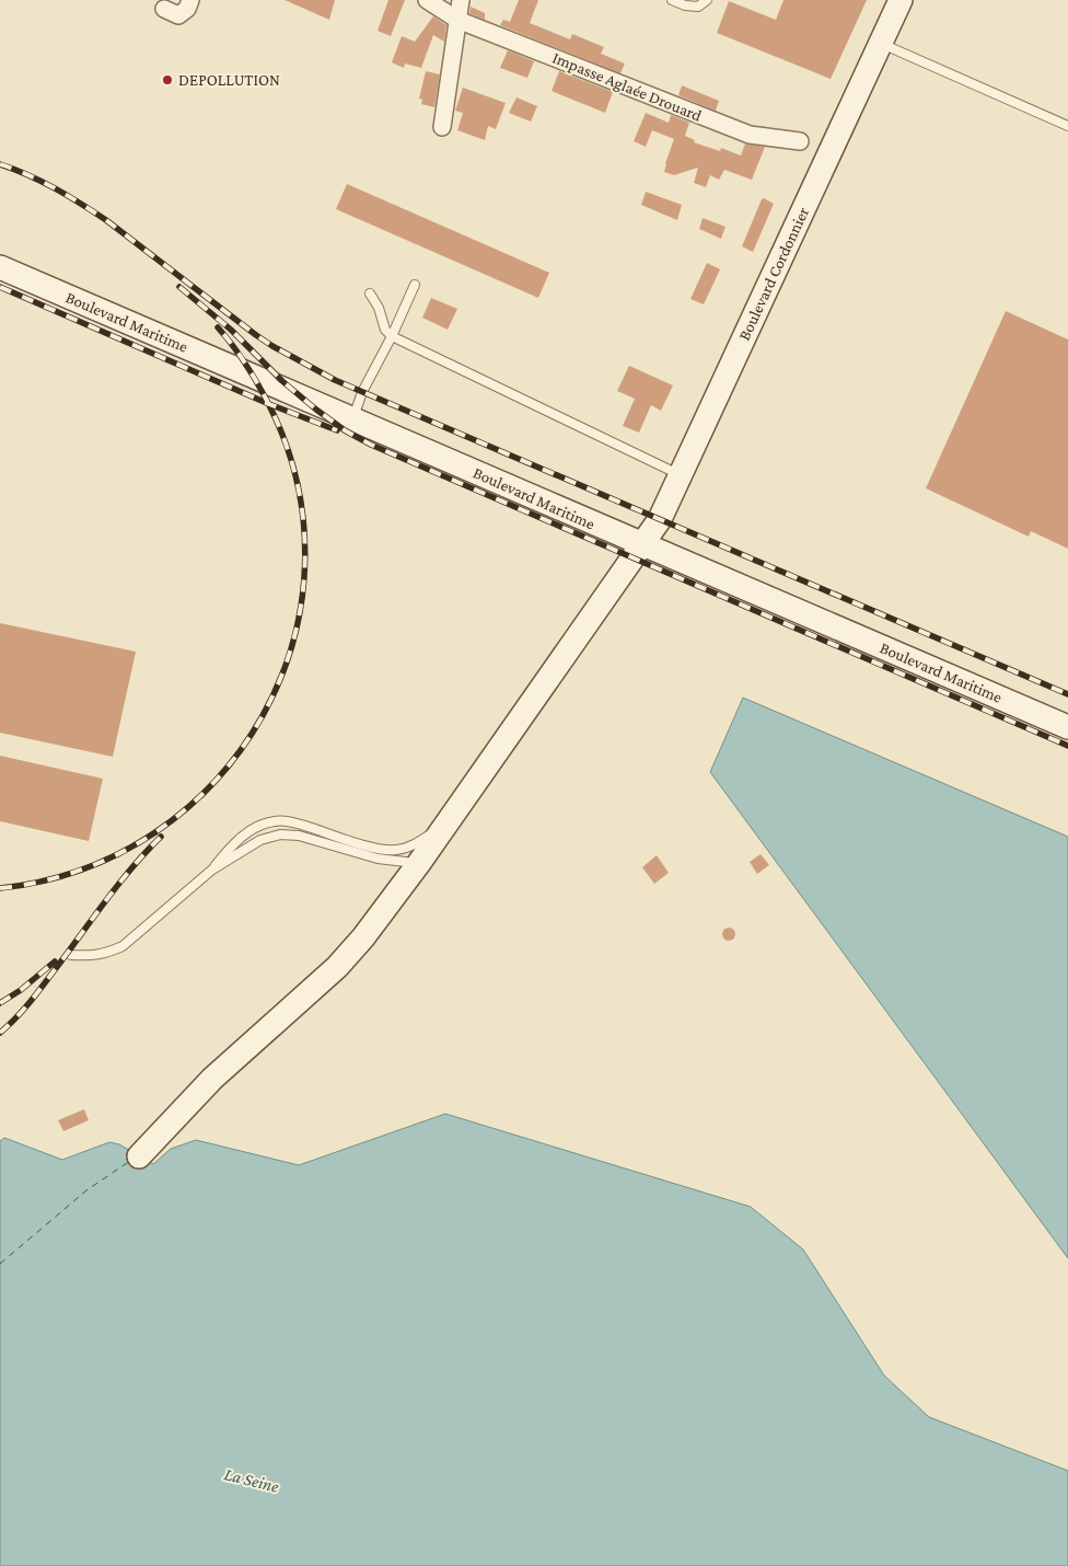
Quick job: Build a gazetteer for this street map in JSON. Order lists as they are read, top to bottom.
{
  "streets": {
    "street": ["Impasse Aglaée Drouard", "Boulevard Cordonnier", "Boulevard Maritime"]
  },
  "crossings": [
    ["Boulevard Cordonnier", "Boulevard Maritime"]
  ],
  "water": ["La Seine"],
  "places": ["DEPOLLUTION"]
}
